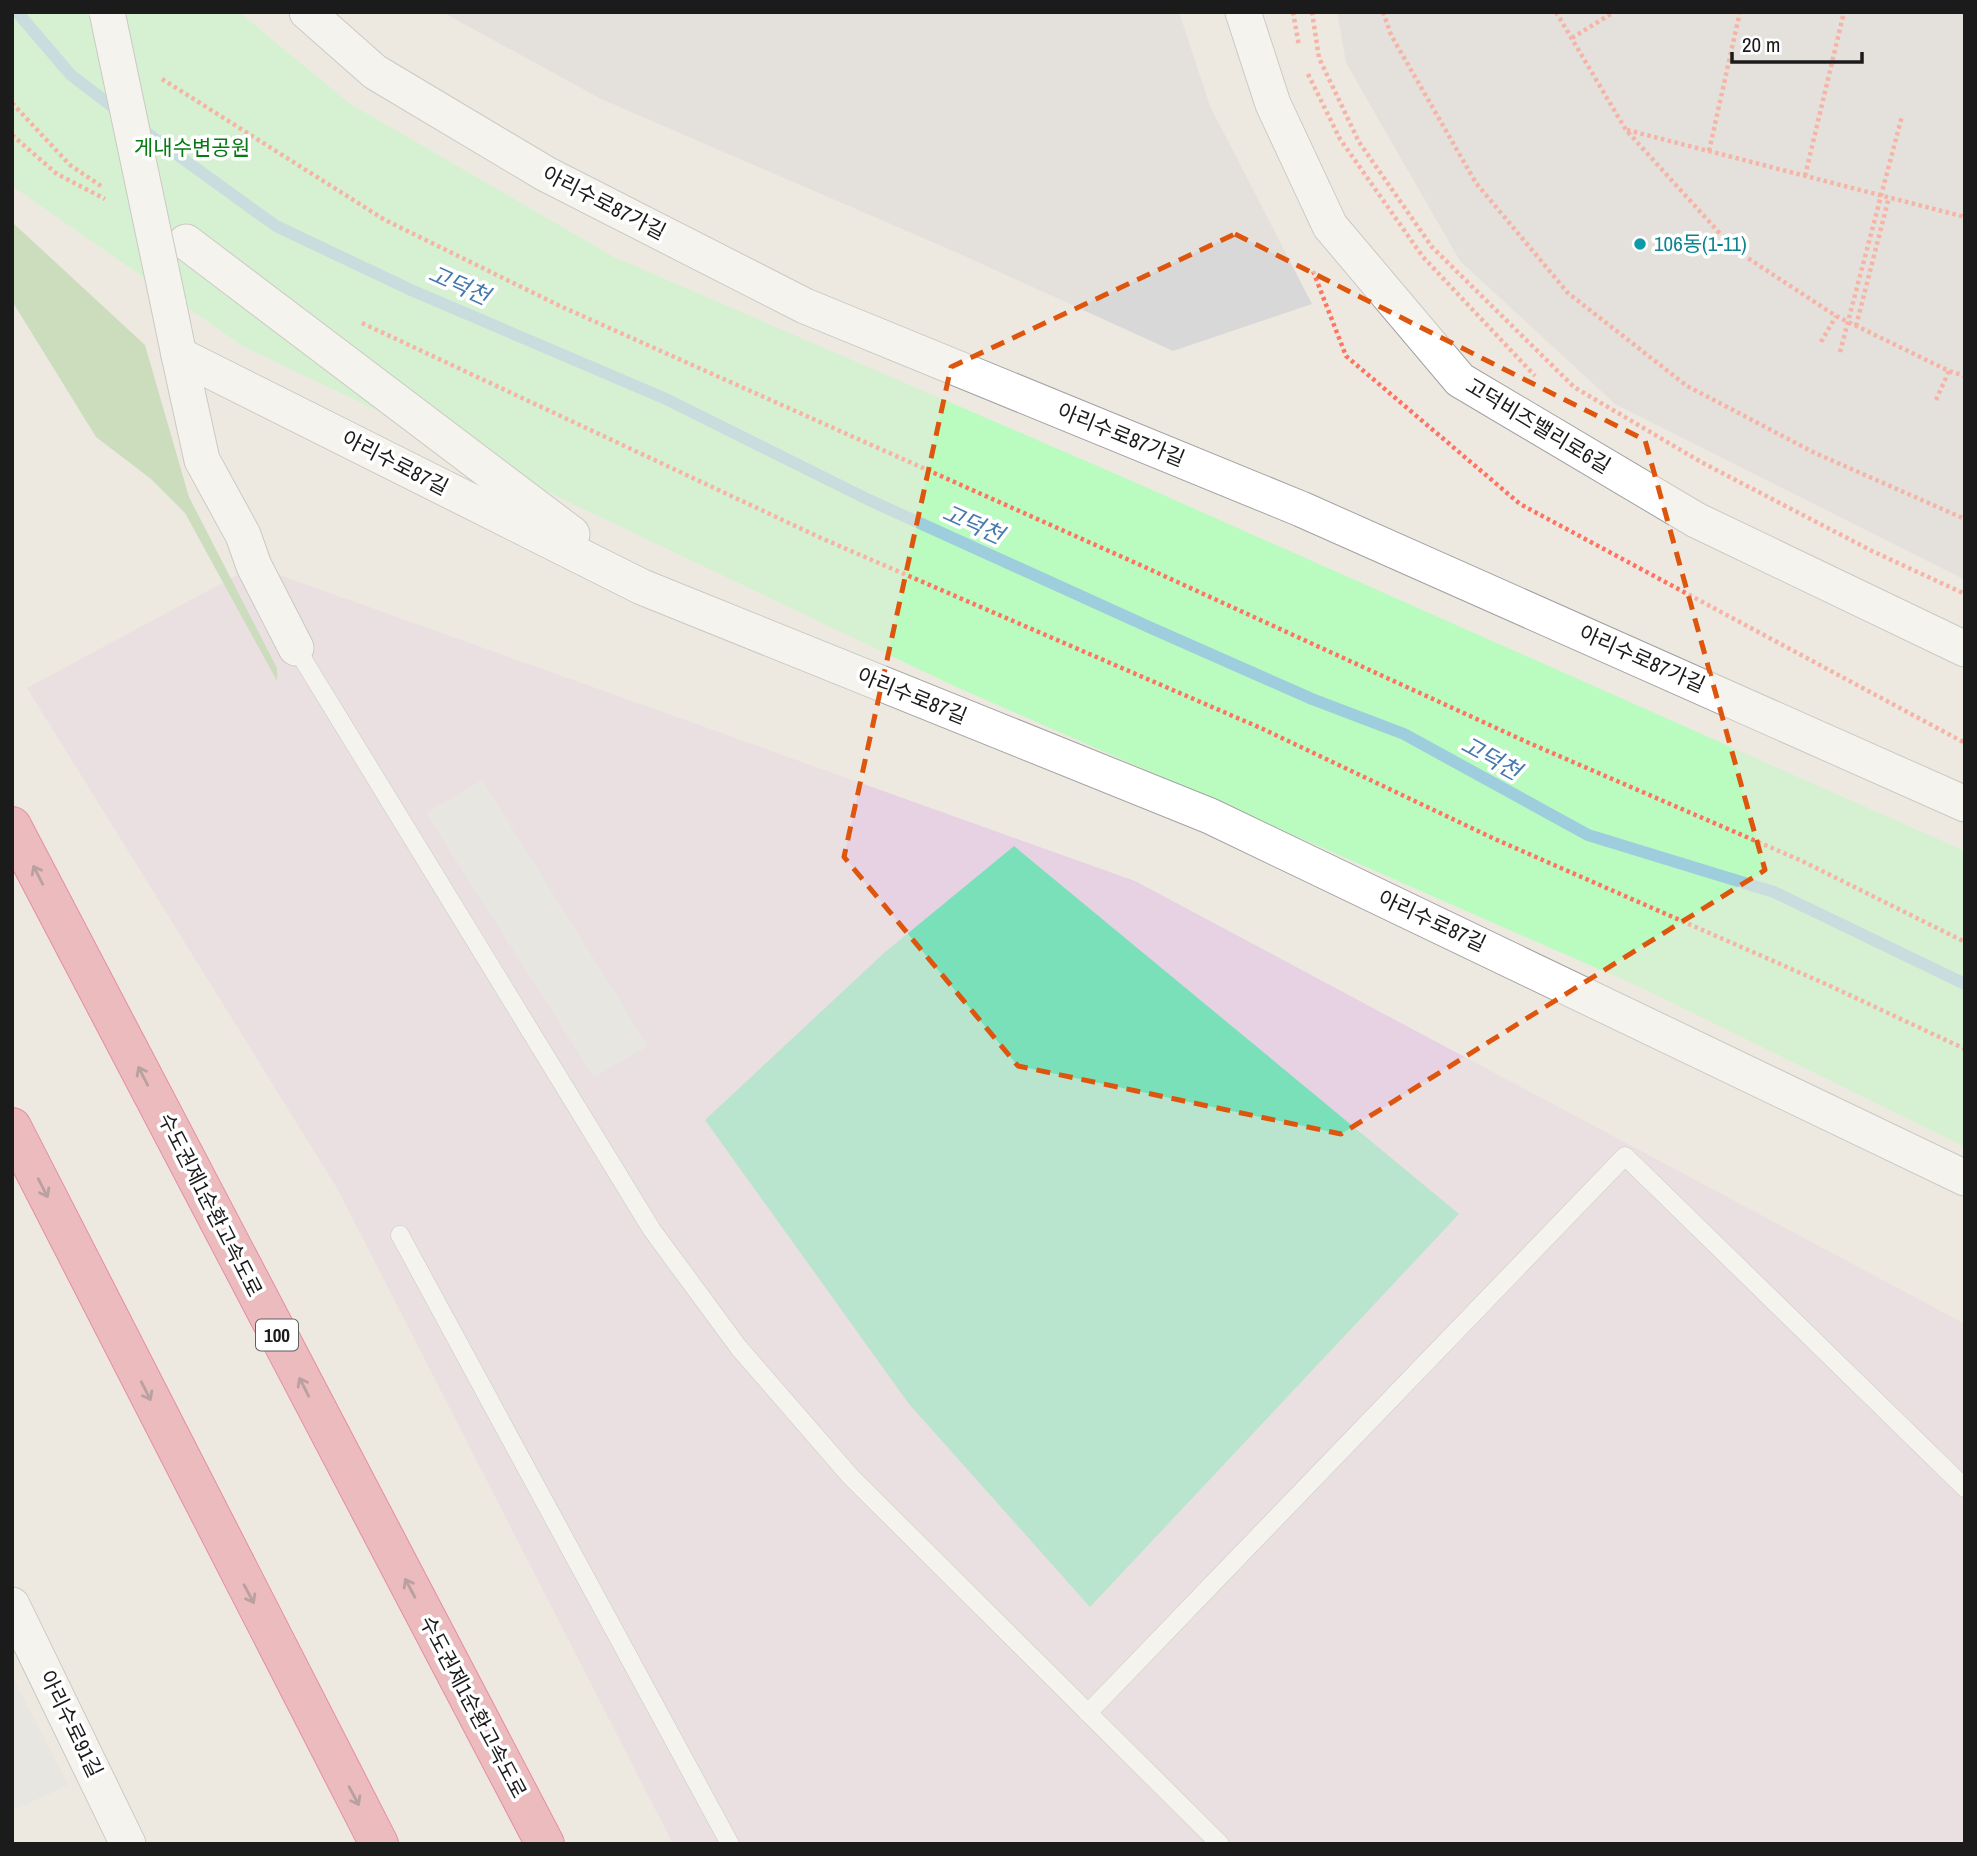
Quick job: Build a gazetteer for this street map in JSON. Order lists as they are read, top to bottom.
{
  "streets": {
    "highway": ["수도권제1순환고속도로", "100"],
    "street": [
      "아리수로87가길",
      "고덕비즈밸리로6길",
      "아리수로87길",
      "아리수로91길"
    ]
  },
  "water": ["고덕천"],
  "parks": ["게내수변공원"],
  "places": ["106동(1-11)"],
  "scale_bar": "20 m"
}
